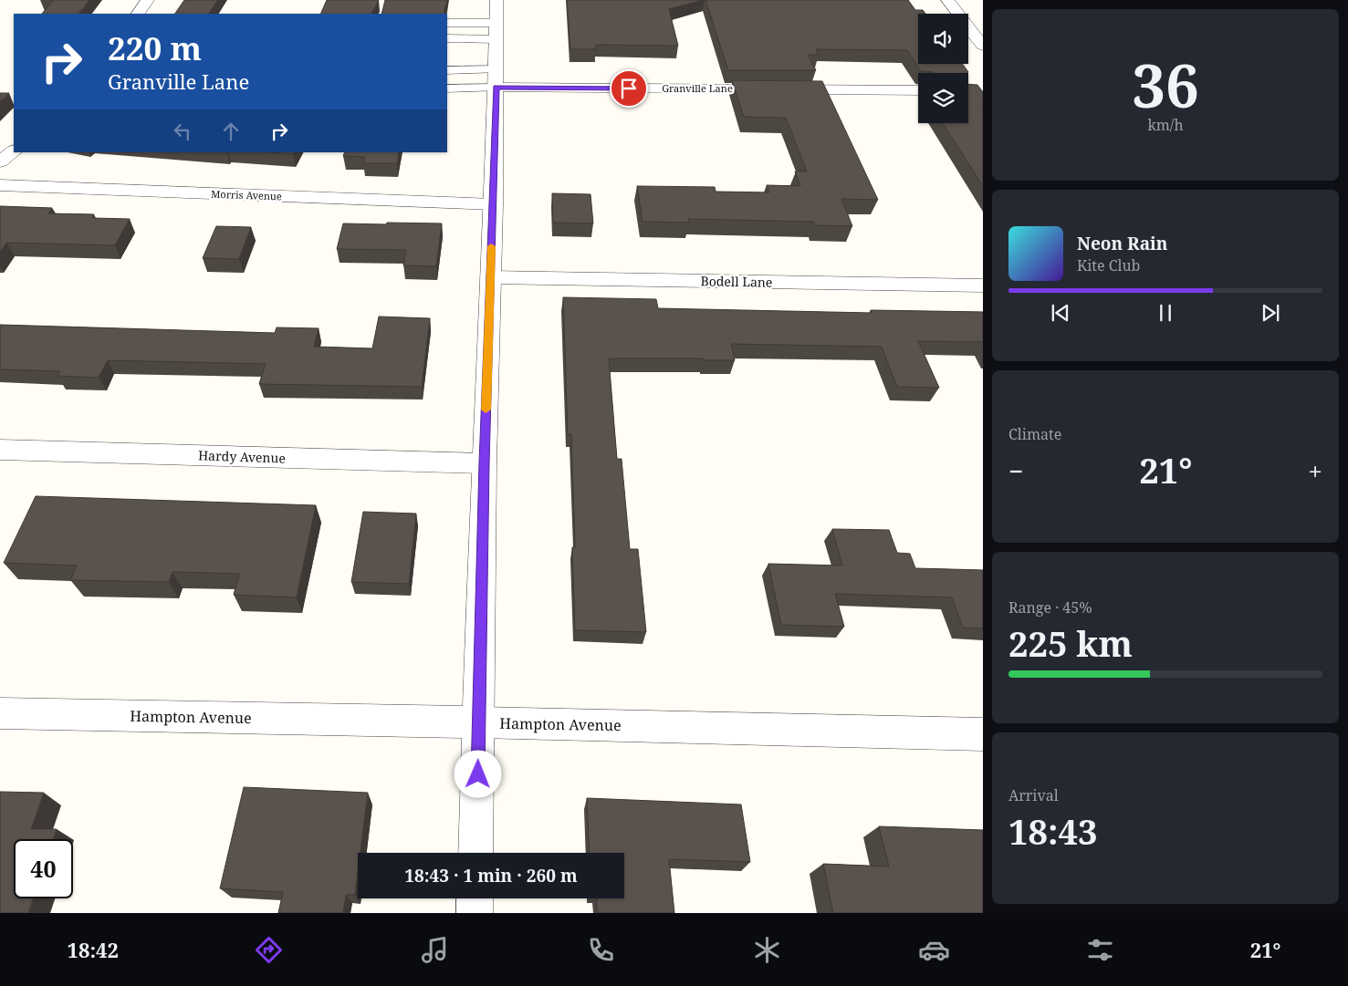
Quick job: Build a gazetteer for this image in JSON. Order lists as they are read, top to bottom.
{
  "streets": {
    "street": [
      "Granville Lane",
      "Morris Avenue",
      "Bodell Lane",
      "Hardy Avenue",
      "Hampton Avenue"
    ]
  },
  "page": {
    "tile": [
      ["36", "km/h"],
      "Climate",
      ["Range · 45%", "225 km"],
      ["Arrival", "18:43"]
    ],
    "turn": ["220 m", "Granville Lane"],
    "song": ["Neon Rain", "Kite Club"],
    "heat": ["−", "21°", "+"],
    "limit": "40",
    "trip": "18:43 · 1 min · 260 m",
    "tabs": ["18:42", "21°"]
  }
}
